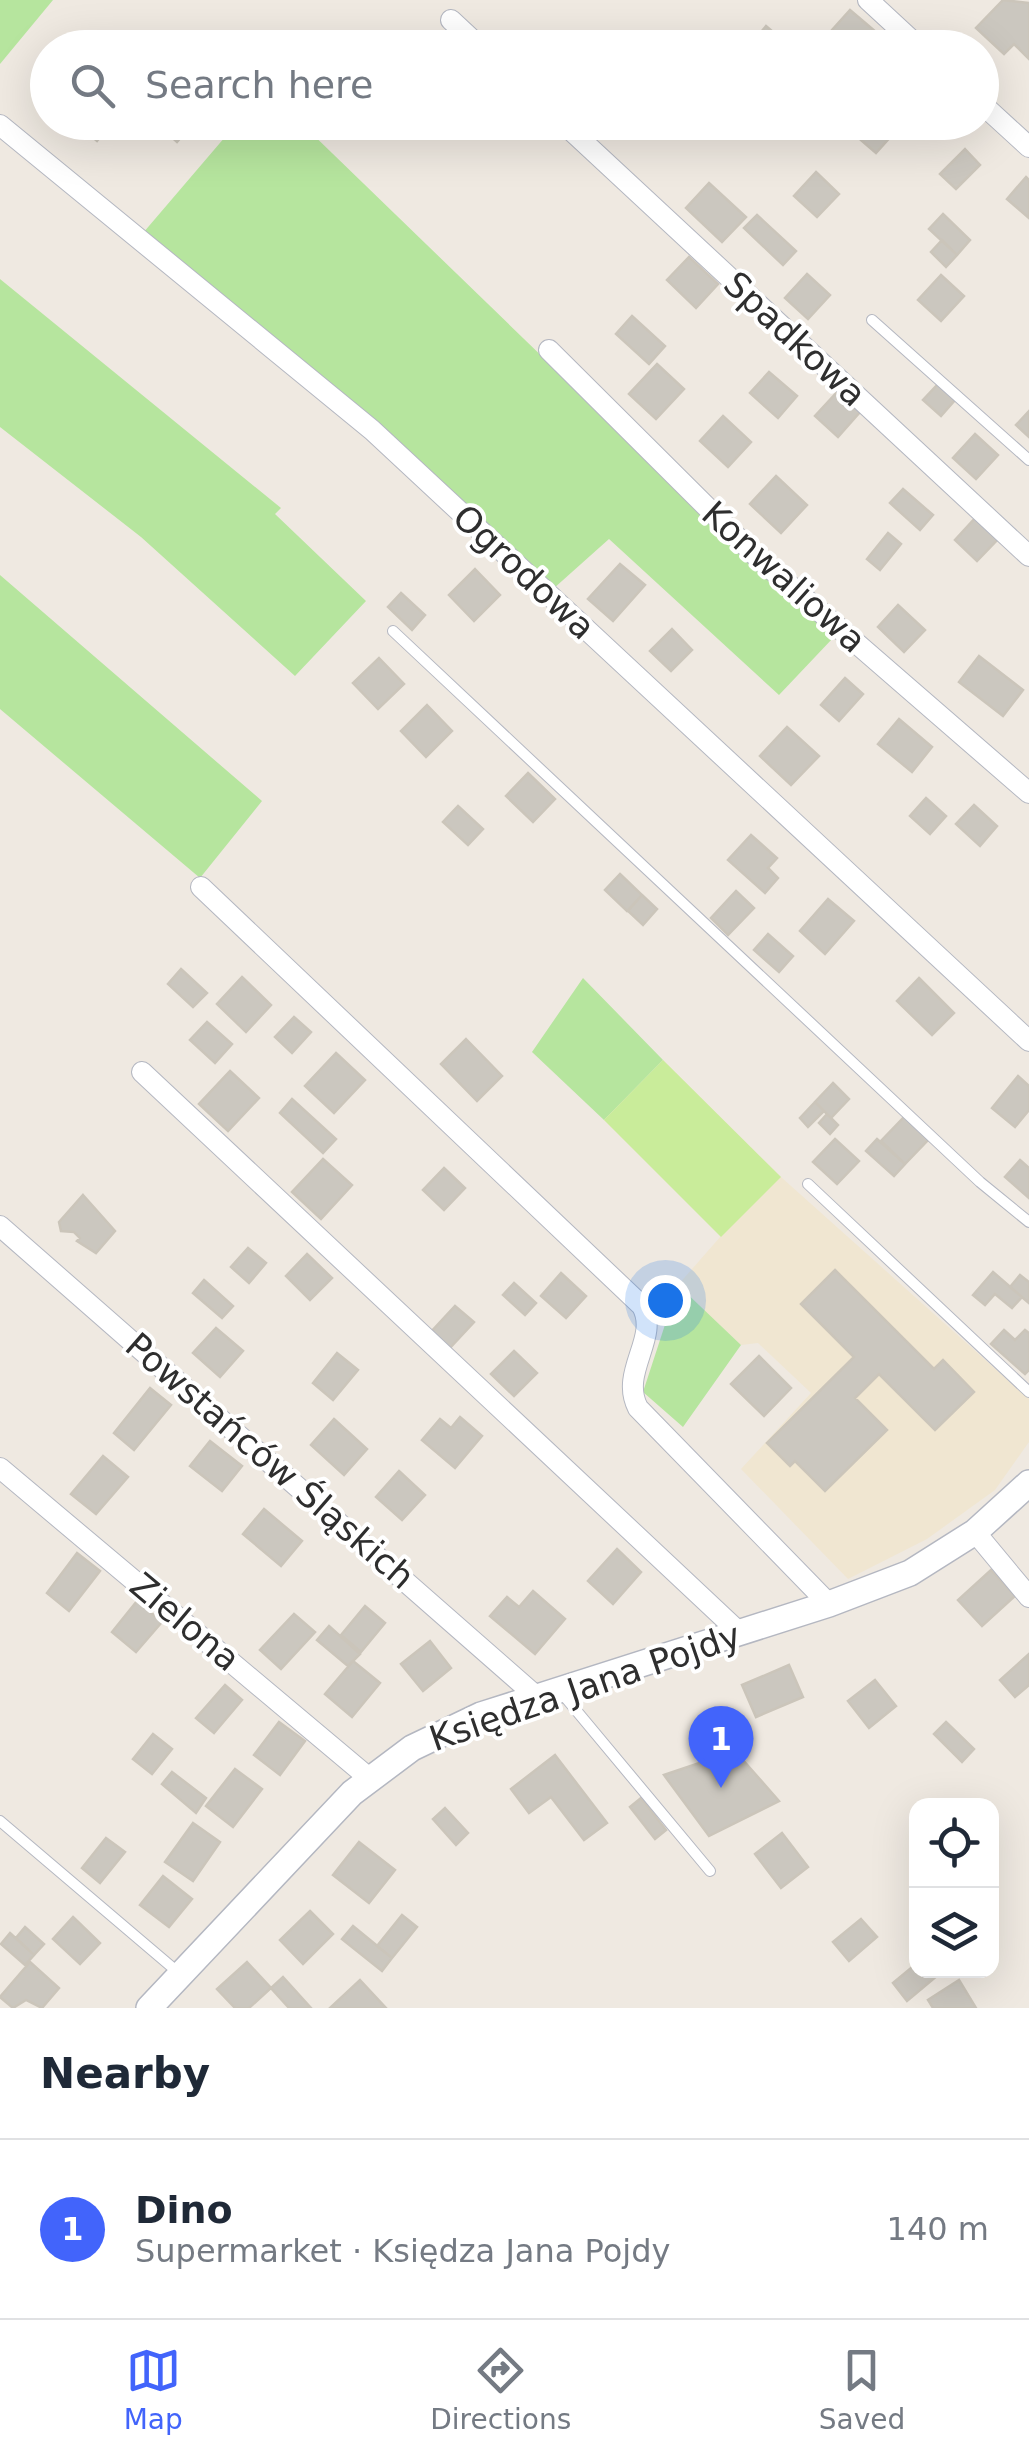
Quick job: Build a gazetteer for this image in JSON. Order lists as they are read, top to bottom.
{
  "streets": {
    "street": [
      "Spadkowa",
      "Ogrodowa",
      "Konwaliowa",
      "Powstańców Śląskich",
      "Zielona",
      "Księdza Jana Pojdy"
    ]
  },
  "crossings": [
    ["Powstańców Śląskich", "Księdza Jana Pojdy"],
    ["Zielona", "Księdza Jana Pojdy"]
  ],
  "page": {
    "search": "Search here",
    "pins": "1",
    "heading": "Nearby",
    "list": [
      {
        "mark": "1",
        "name": "Dino",
        "note": "Supermarket · Księdza Jana Pojdy",
        "value": "140 m"
      }
    ],
    "nav": ["Map", "Directions", "Saved"]
  }
}
